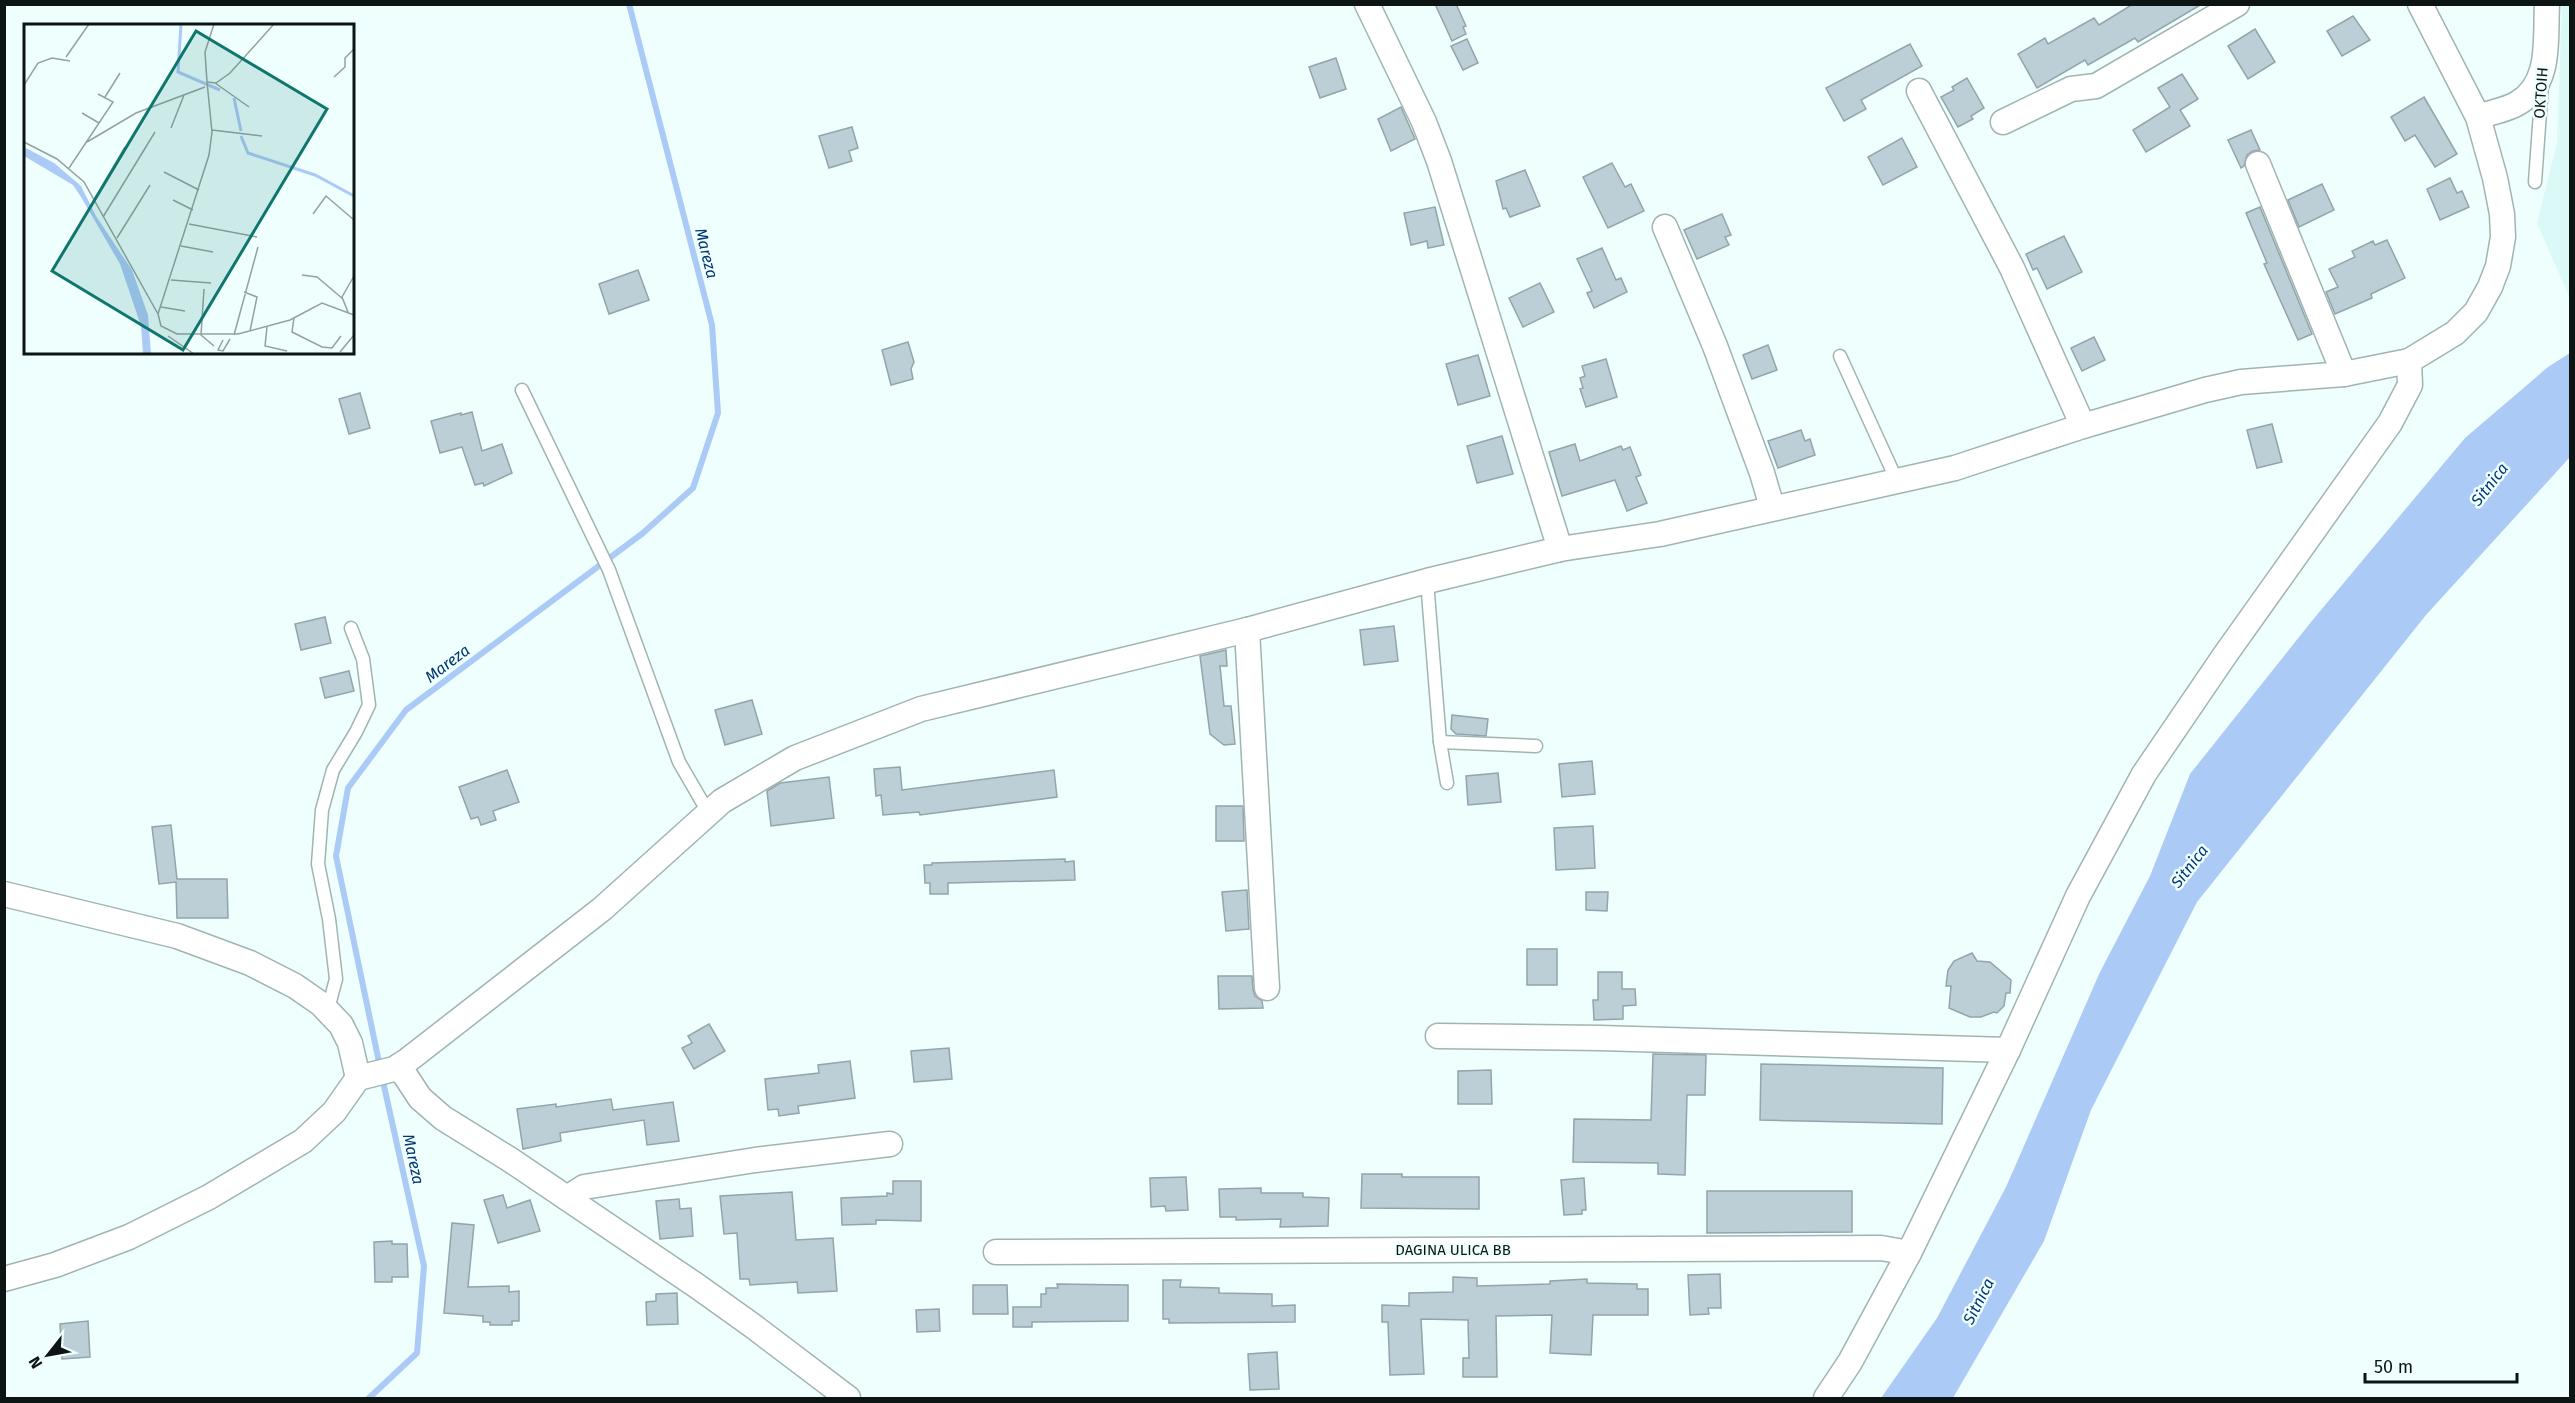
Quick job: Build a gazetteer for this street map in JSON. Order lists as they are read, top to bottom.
{
  "streets": {
    "street": ["OKTOIH", "DAGINA ULICA BB"]
  },
  "water": ["Mareza", "Sitnica"],
  "scale_bar": "50 m",
  "north": "bottom left"
}
